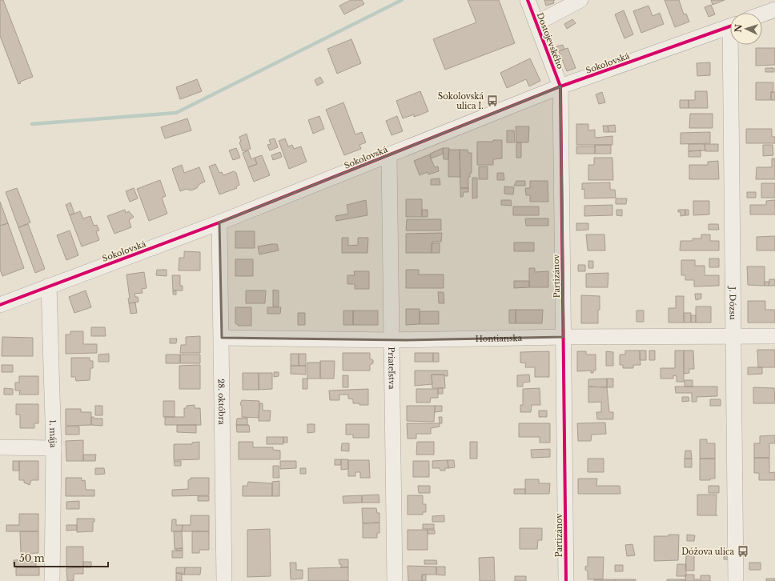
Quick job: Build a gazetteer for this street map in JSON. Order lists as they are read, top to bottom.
{
  "streets": {
    "street": [
      "Dostojevského",
      "Sokolovská",
      "Partizánov",
      "J. Dózsu",
      "Hontianska",
      "Priateľstva",
      "28. októbra",
      "1. mája"
    ]
  },
  "crossings": [
    ["Dostojevského", "Sokolovská"],
    ["Dostojevského", "Partizánov"],
    ["Sokolovská", "Partizánov"],
    ["Sokolovská", "Priateľstva"],
    ["Sokolovská", "28. októbra"],
    ["Sokolovská", "1. mája"],
    ["Partizánov", "Hontianska"],
    ["J. Dózsu", "Hontianska"],
    ["Hontianska", "Priateľstva"],
    ["Hontianska", "28. októbra"]
  ],
  "places": {
    "bus stop": ["Sokolovská ulica I.", "Dóžova ulica"]
  },
  "scale_bar": "50 m",
  "north": "left"
}
